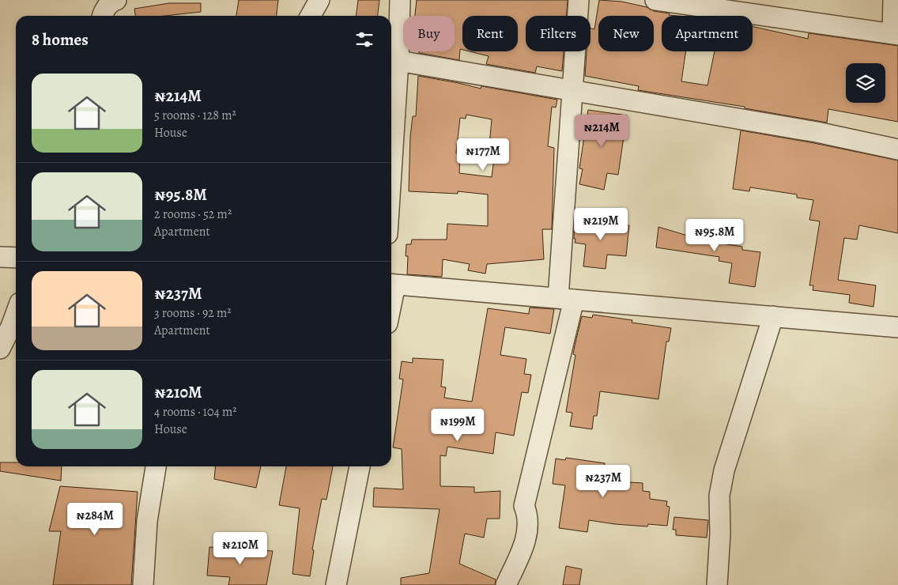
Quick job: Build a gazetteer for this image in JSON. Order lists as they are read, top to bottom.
{
  "page": {
    "chip": [
      "Buy",
      "Rent",
      "Filters",
      "New",
      "Apartment"
    ],
    "heading": "8 homes",
    "list": [
      {
        "name": "₦214M",
        "note": "5 rooms · 128 m² · House"
      },
      {
        "name": "₦95.8M",
        "note": "2 rooms · 52 m² · Apartment"
      },
      {
        "name": "₦237M",
        "note": "3 rooms · 92 m² · Apartment"
      },
      {
        "name": "₦210M",
        "note": "4 rooms · 104 m² · House"
      }
    ],
    "price": [
      "₦214M",
      "₦177M",
      "₦219M",
      "₦95.8M",
      "₦199M",
      "₦237M",
      "₦284M",
      "₦210M"
    ]
  }
}
